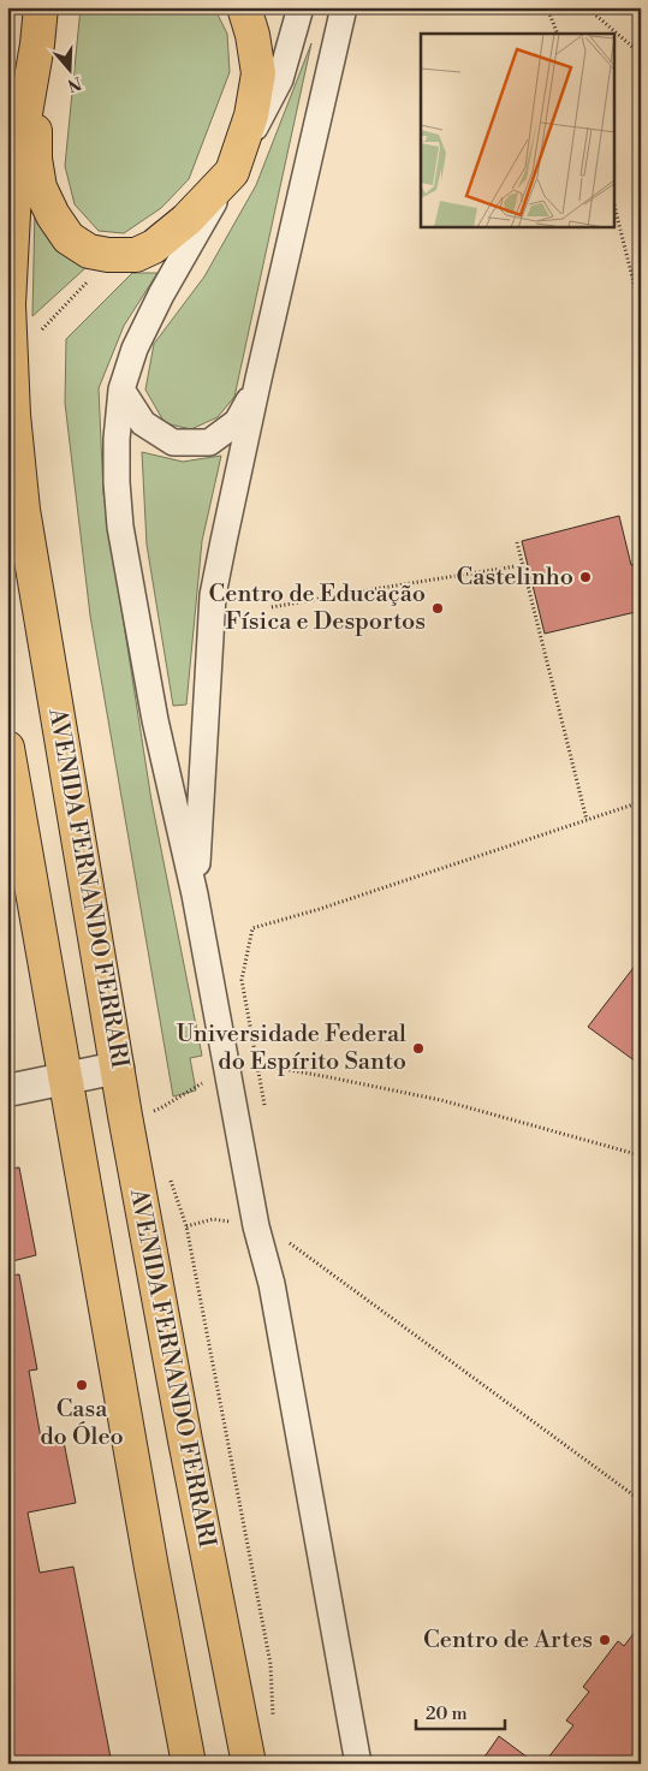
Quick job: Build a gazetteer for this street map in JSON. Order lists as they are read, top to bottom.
{
  "streets": {
    "main road": ["AVENIDA FERNANDO FERRARI"]
  },
  "places": [
    "Castelinho",
    "Centro de Educação Física e Desportos",
    "Universidade Federal do Espírito Santo",
    "Casa do Óleo",
    "Centro de Artes"
  ],
  "scale_bar": "20 m",
  "north": "bottom"
}
